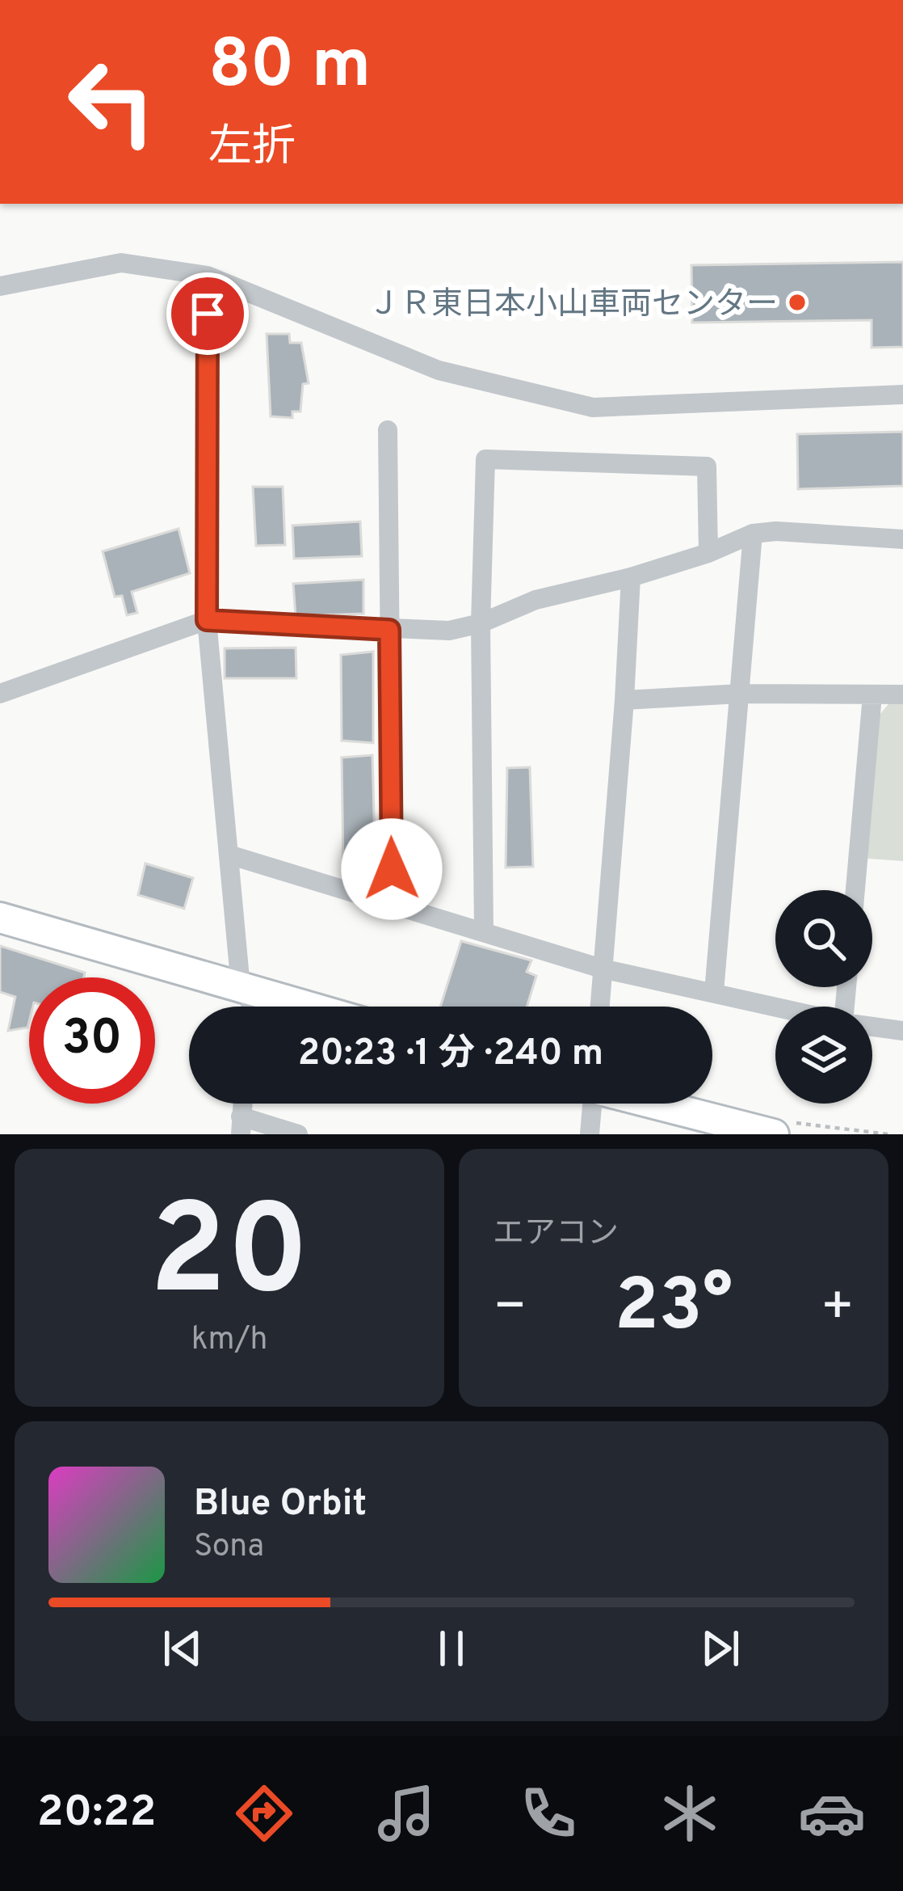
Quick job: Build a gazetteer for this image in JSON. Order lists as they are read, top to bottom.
{
  "places": ["ＪＲ東日本小山車両センター"],
  "page": {
    "turn": ["80 m", "左折"],
    "limit": "30",
    "trip": "20:23 · 1 分 · 240 m",
    "tile": [
      ["20", "km/h"],
      "エアコン"
    ],
    "heat": ["−", "23°", "+"],
    "song": ["Blue Orbit", "Sona"],
    "tabs": "20:22"
  }
}
